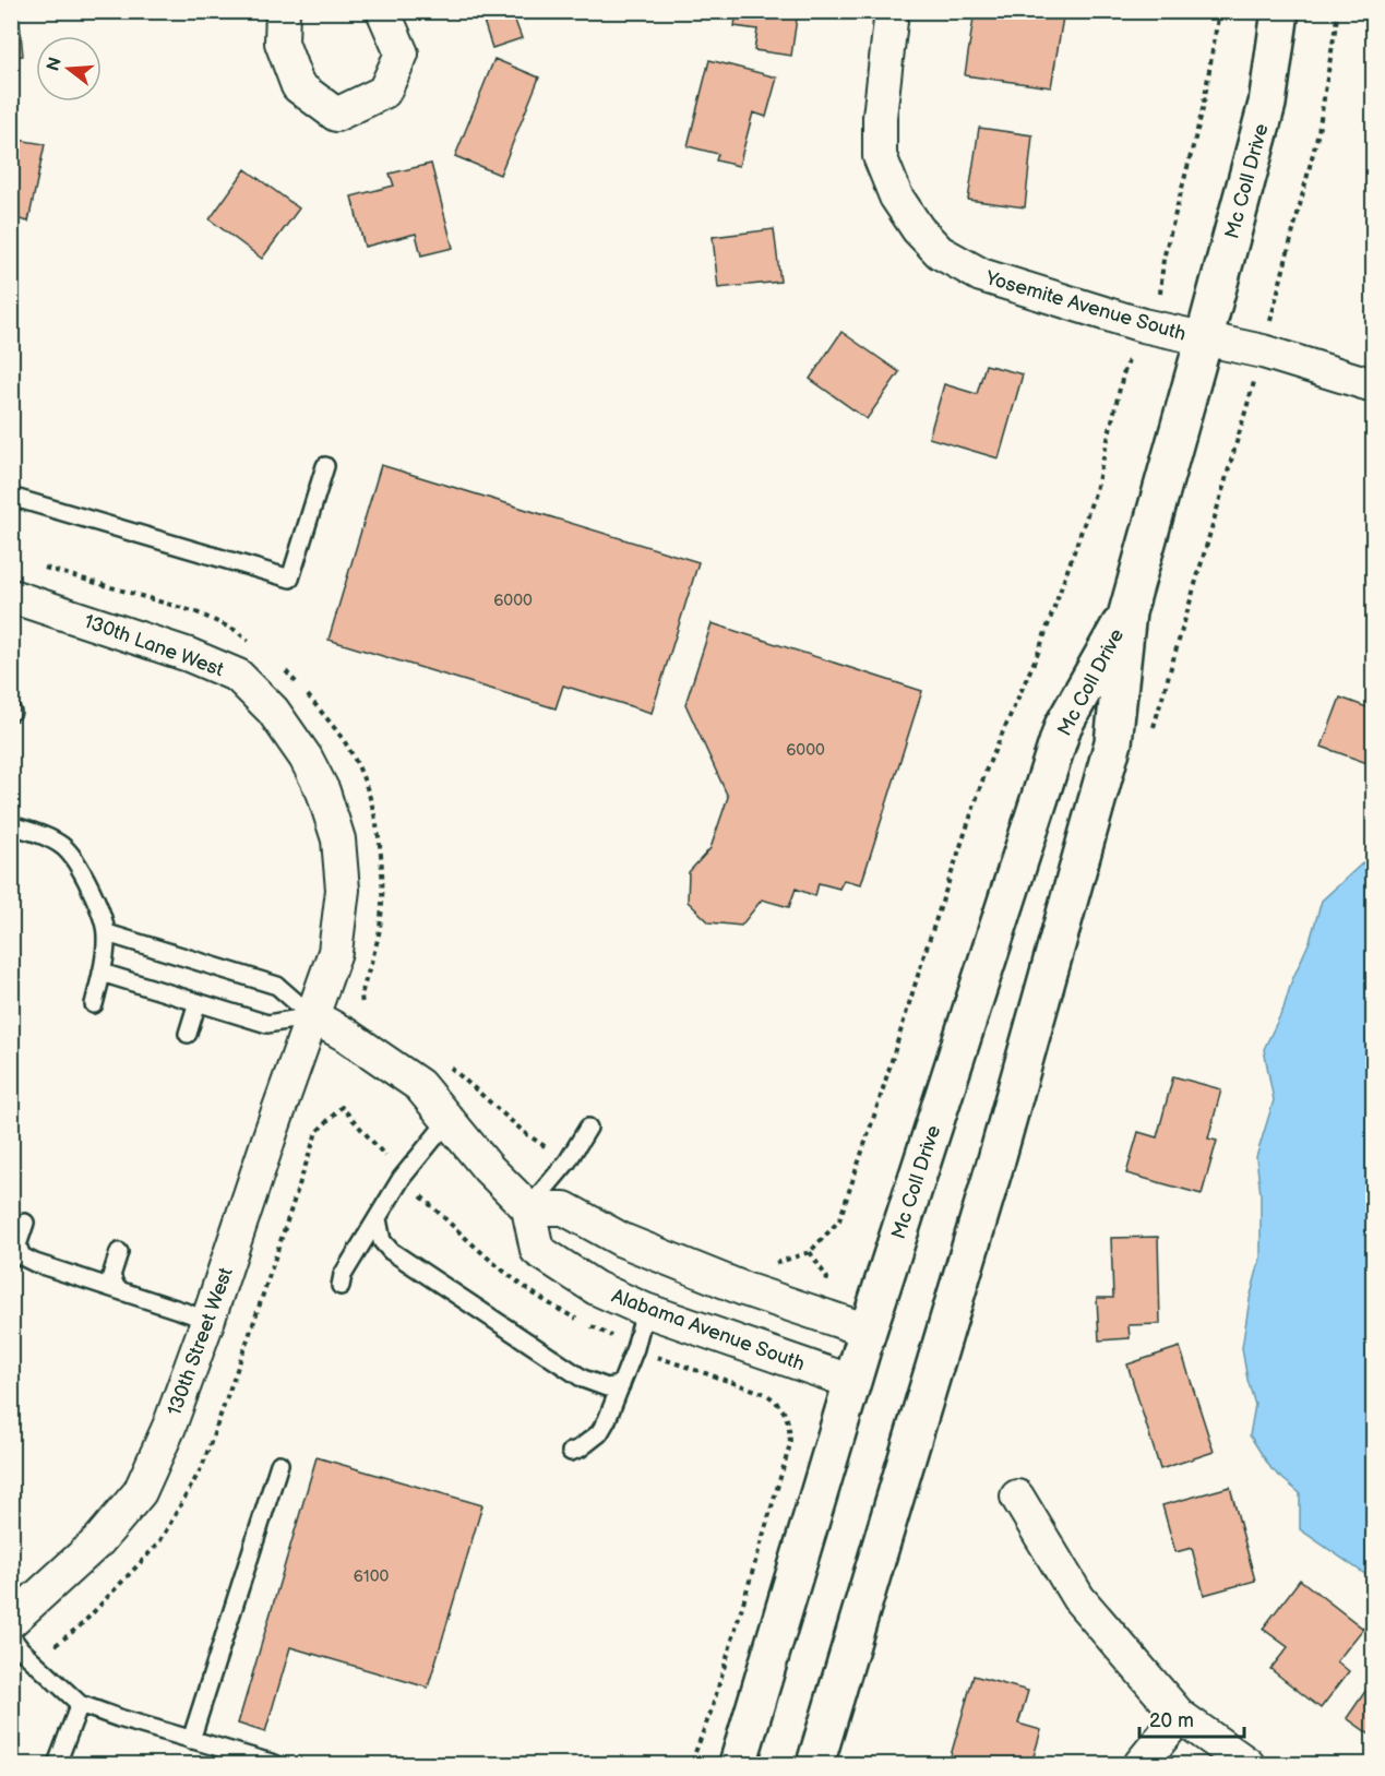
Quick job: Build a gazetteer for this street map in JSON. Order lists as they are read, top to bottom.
{
  "streets": {
    "main road": ["Mc Coll Drive"],
    "street": [
      "Yosemite Avenue South",
      "130th Lane West",
      "Alabama Avenue South",
      "130th Street West"
    ]
  },
  "crossings": [
    ["Mc Coll Drive", "Yosemite Avenue South"],
    ["Mc Coll Drive", "Alabama Avenue South"],
    ["130th Lane West", "130th Street West"]
  ],
  "house_numbers": ["6000", "6000", "6100"],
  "scale_bar": "20 m",
  "north": "left"
}
